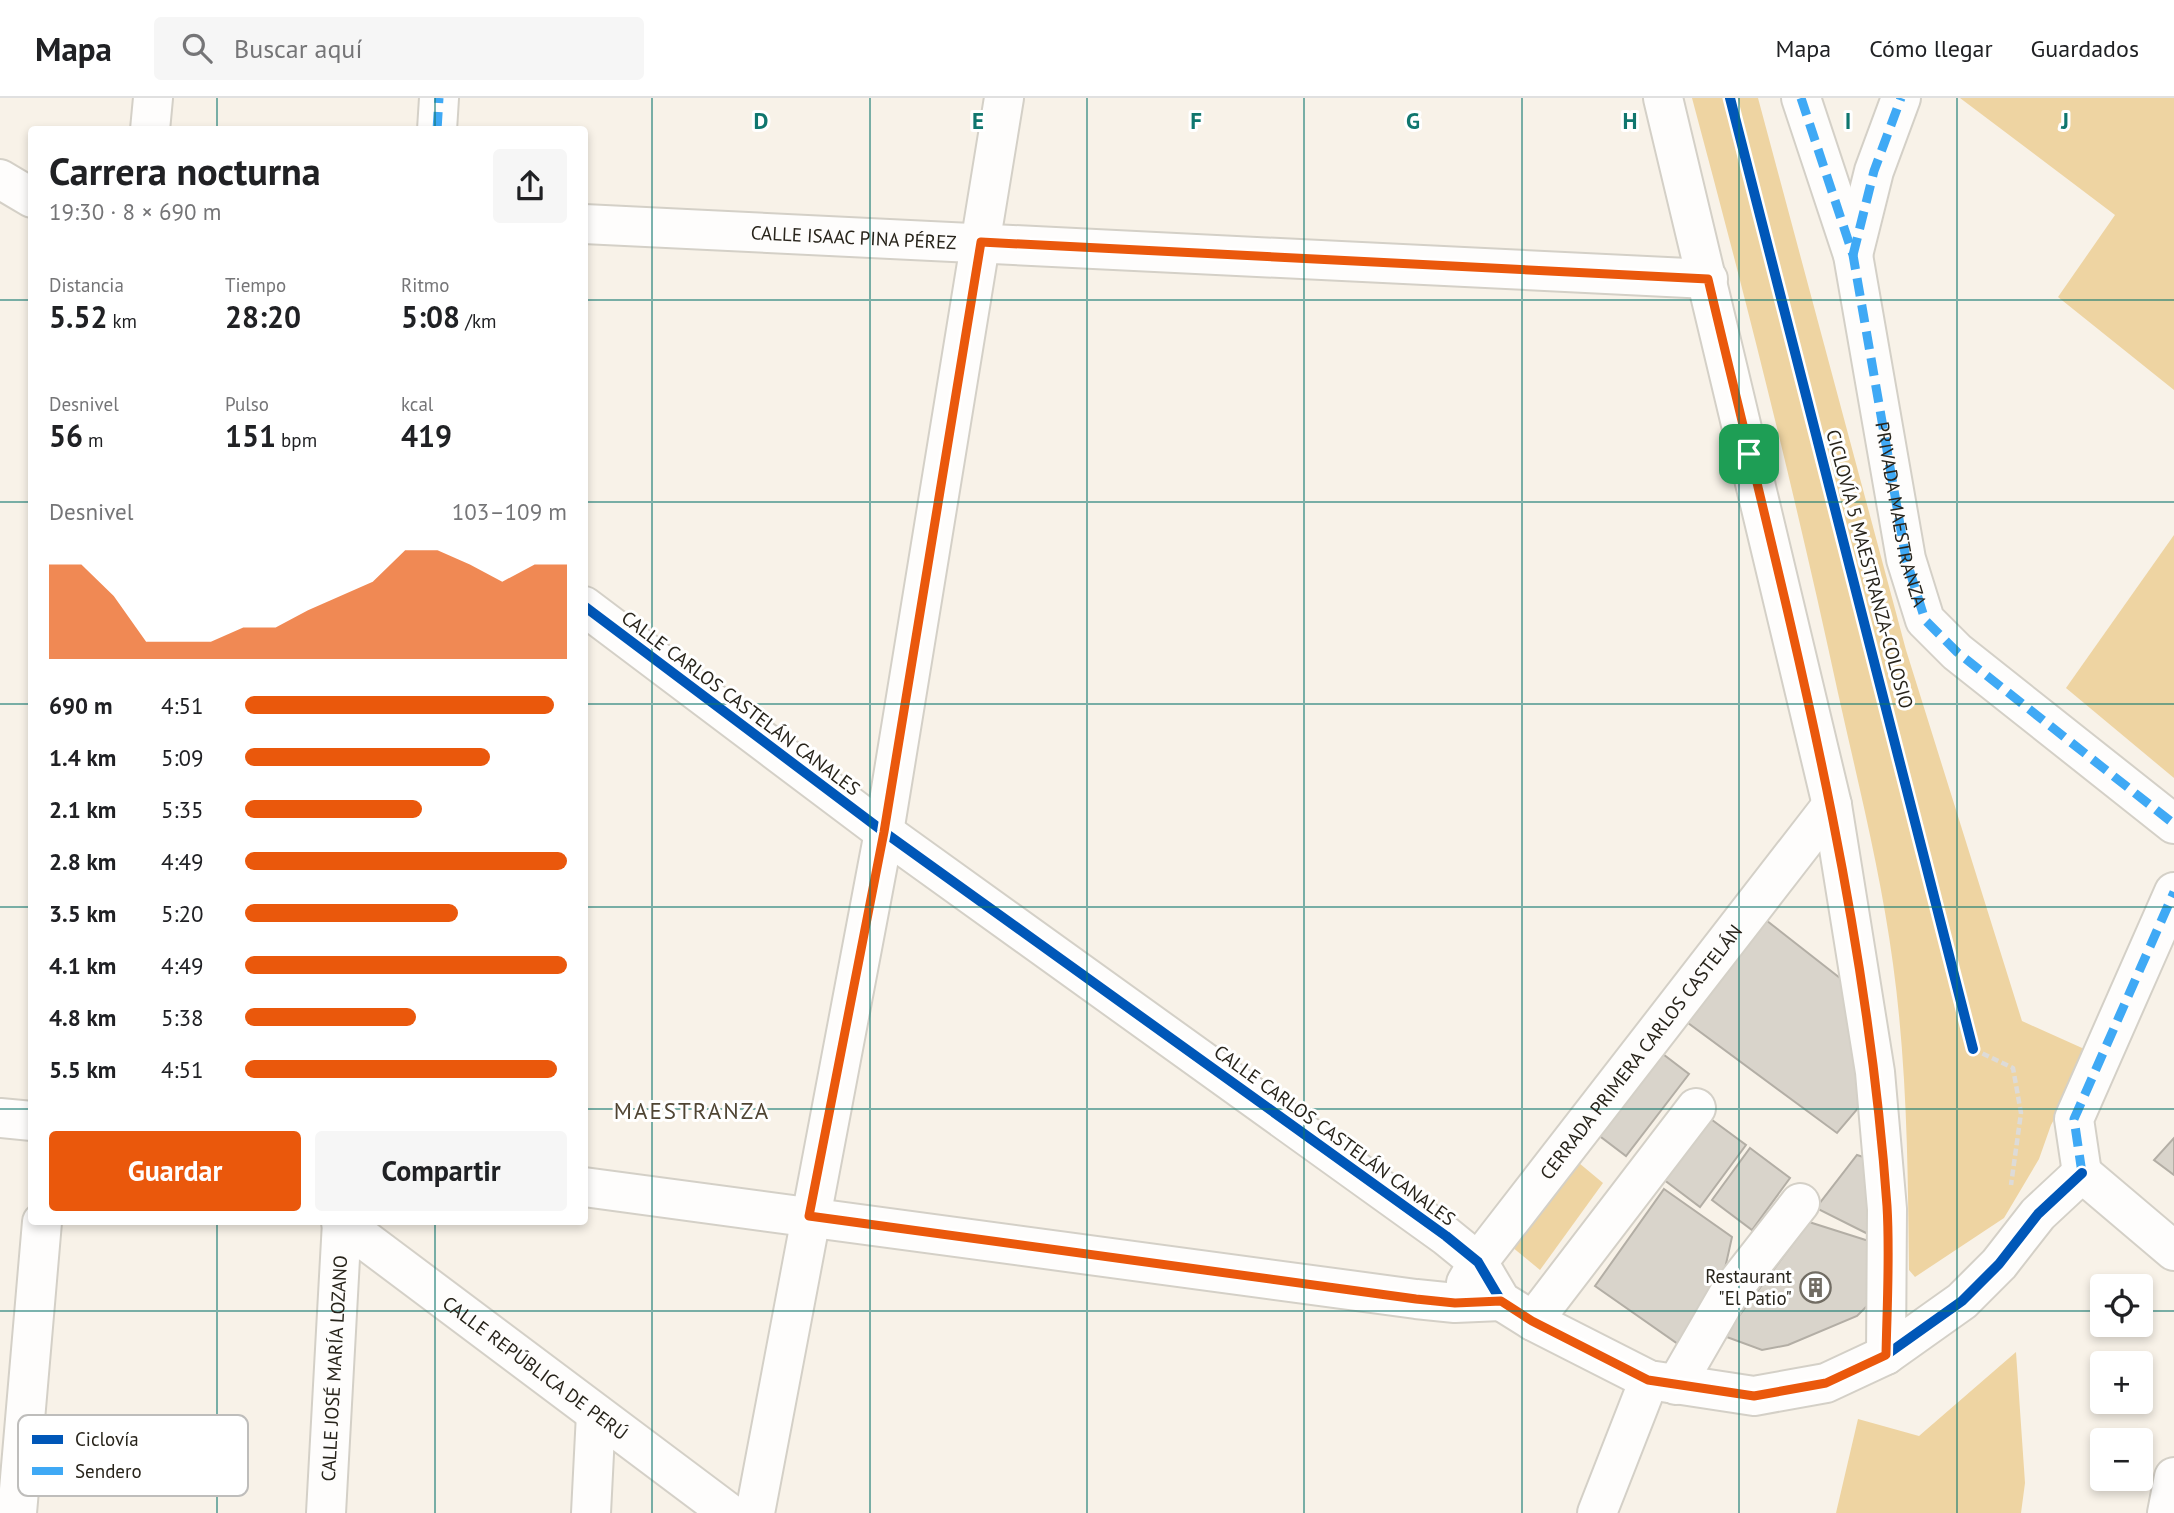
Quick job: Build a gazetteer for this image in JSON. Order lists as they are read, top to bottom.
{
  "streets": {
    "street": [
      "CALLE ISAAC PINA PÉREZ",
      "PRIVADA MAESTRANZA",
      "CALLE CARLOS CASTELÁN CANALES",
      "CERRADA PRIMERA CARLOS CASTELÁN",
      "CALLE JOSÉ MARÍA LOZANO",
      "CALLE REPÚBLICA DE PERÚ"
    ],
    "cycle path": ["CICLOVÍA 5 MAESTRANZA-COLOSIO"]
  },
  "crossings": [
    ["CALLE CARLOS CASTELÁN CANALES", "CERRADA PRIMERA CARLOS CASTELÁN"]
  ],
  "districts": ["MAESTRANZA"],
  "places": {
    "building": ["Restaurant \"El Patio\""]
  },
  "legend": ["Ciclovía", "Sendero"],
  "page": {
    "header": "Mapa",
    "search": "Buscar aquí",
    "nav": ["Mapa", "Cómo llegar", "Guardados"],
    "heading": ["Carrera nocturna", "19:30 · 8 × 690 m"],
    "stats": [
      ["Distancia", "5.52 km"],
      ["Tiempo", "28:20"],
      ["Ritmo", "5:08 /km"],
      ["Desnivel", "56 m"],
      ["Pulso", "151 bpm"],
      ["kcal", "419"]
    ],
    "chart": ["Desnivel", "103–109 m"],
    "list": [
      {
        "name": "690 m",
        "note": "4:51"
      },
      {
        "name": "1.4 km",
        "note": "5:09"
      },
      {
        "name": "2.1 km",
        "note": "5:35"
      },
      {
        "name": "2.8 km",
        "note": "4:49"
      },
      {
        "name": "3.5 km",
        "note": "5:20"
      },
      {
        "name": "4.1 km",
        "note": "4:49"
      },
      {
        "name": "4.8 km",
        "note": "5:38"
      },
      {
        "name": "5.5 km",
        "note": "4:51"
      }
    ],
    "buttons": ["Guardar", "Compartir"],
    "map_buttons": ["+", "−"]
  },
  "grid": {
    "columns": [
      "D",
      "E",
      "F",
      "G",
      "H",
      "I",
      "J"
    ]
  }
}
